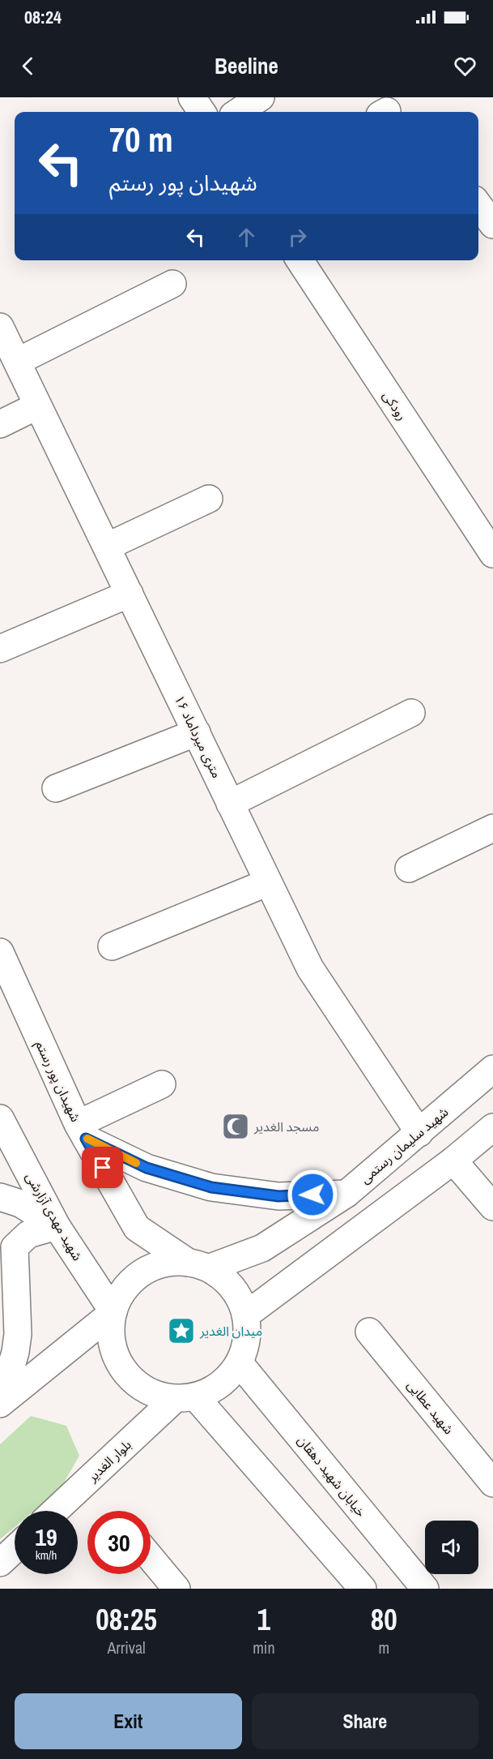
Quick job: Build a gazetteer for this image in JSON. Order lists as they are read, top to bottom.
{
  "streets": {
    "street": [
      "رودکی",
      "۱۶ متری میرداماد",
      "شهیدان پور رستم",
      "شهید سلیمان رستمی",
      "شهید مهدی آزارشی",
      "شهید عطایی",
      "بلوار الغدیر",
      "خیابان شهید دهقان"
    ]
  },
  "crossings": [
    ["۱۶ متری میرداماد", "شهید سلیمان رستمی"],
    ["شهیدان پور رستم", "شهید سلیمان رستمی"],
    ["شهیدان پور رستم", "شهید مهدی آزارشی"],
    ["شهیدان پور رستم", "بلوار الغدیر"],
    ["شهیدان پور رستم", "خیابان شهید دهقان"],
    ["شهید سلیمان رستمی", "شهید مهدی آزارشی"],
    ["شهید سلیمان رستمی", "بلوار الغدیر"],
    ["شهید سلیمان رستمی", "خیابان شهید دهقان"],
    ["شهید مهدی آزارشی", "بلوار الغدیر"],
    ["شهید مهدی آزارشی", "خیابان شهید دهقان"],
    ["بلوار الغدیر", "خیابان شهید دهقان"]
  ],
  "places": {
    "mosque": ["مسجد الغدیر"],
    "place": ["میدان الغدیر"]
  },
  "page": {
    "status": "08:24",
    "header": "Beeline",
    "turn": ["70 m", "شهیدان پور رستم"],
    "speed": "19 km/h",
    "limit": "30",
    "eta": [
      "08:25",
      "Arrival",
      "1",
      "min",
      "80",
      "m"
    ],
    "buttons": ["Exit", "Share"]
  }
}
